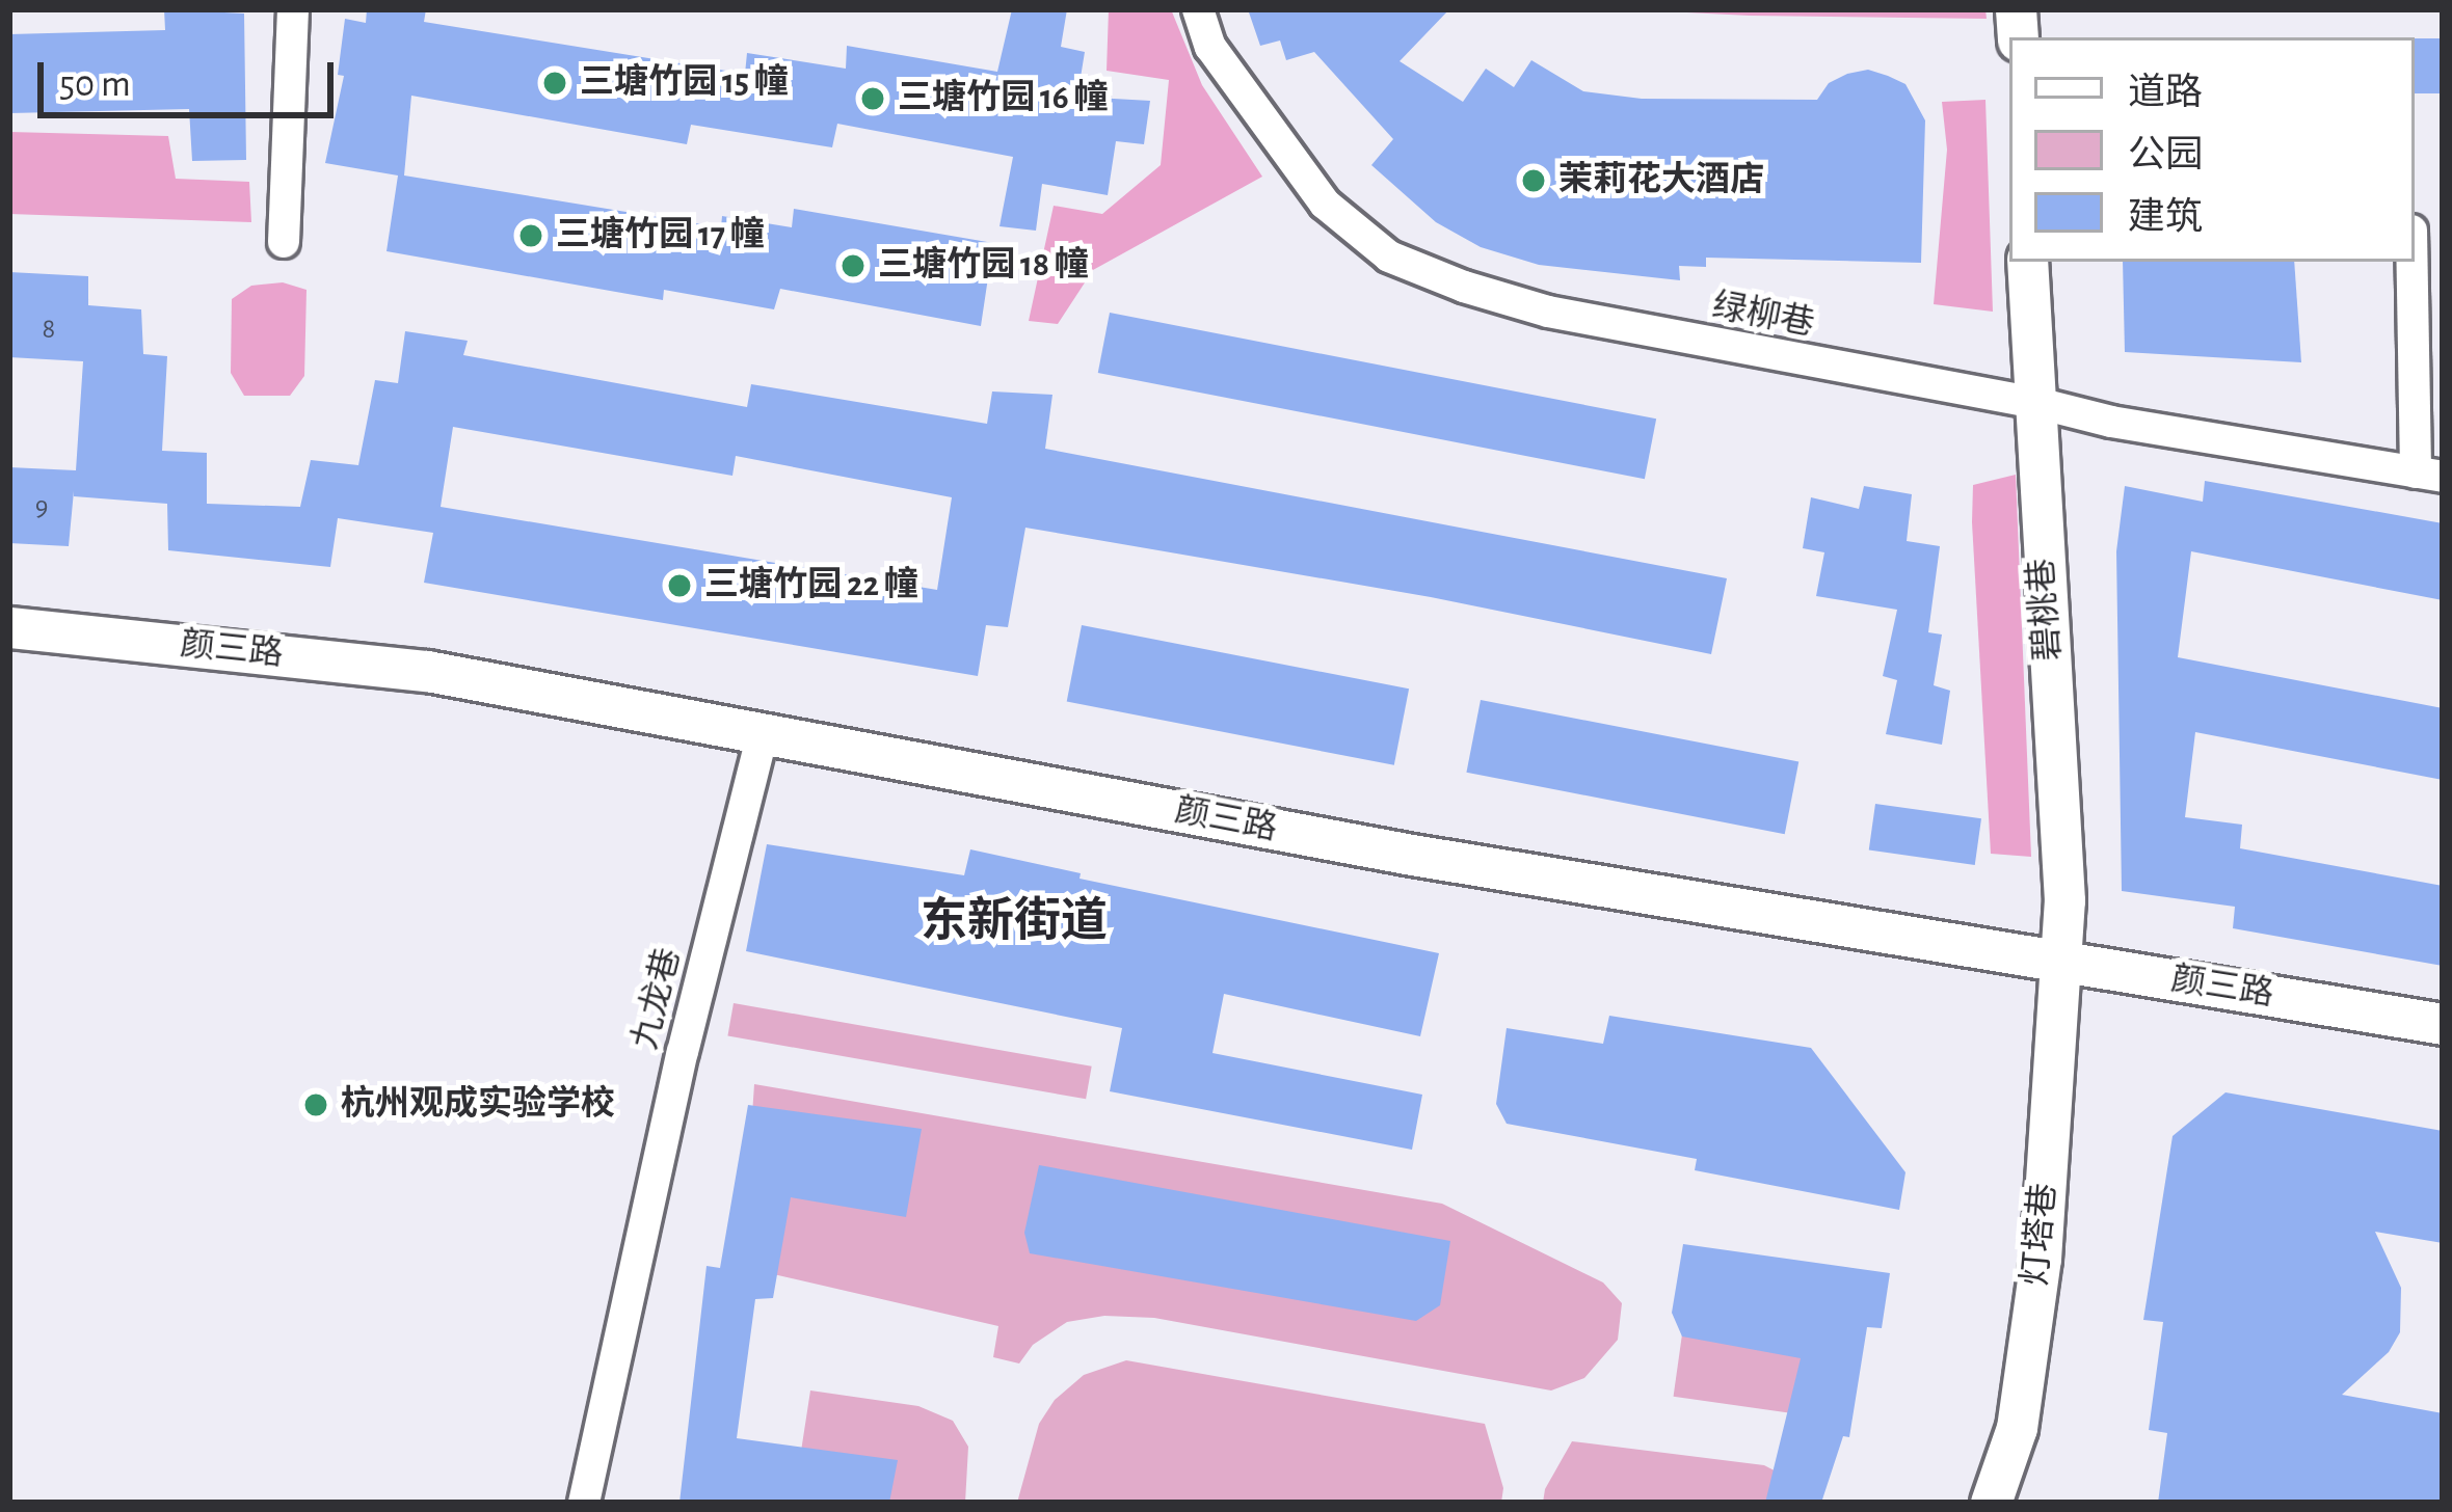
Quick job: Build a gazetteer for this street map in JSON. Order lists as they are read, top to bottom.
{
  "streets": {
    "street": [
      "绿柳巷",
      "碧桃巷",
      "颜三路",
      "九龙巷",
      "灯塔巷"
    ]
  },
  "crossings": [
    ["绿柳巷", "碧桃巷"],
    ["碧桃巷", "颜三路"],
    ["碧桃巷", "灯塔巷"],
    ["颜三路", "九龙巷"],
    ["颜三路", "灯塔巷"]
  ],
  "districts": ["东新街道"],
  "places": [
    "三塘竹园 15 幢",
    "三塘竹园 16 幢",
    "茉莉花大酒店",
    "三塘竹园 17 幢",
    "三塘竹园 18 幢",
    "三塘竹园 22 幢",
    "杭州观成实验学校"
  ],
  "house_numbers": ["8", "9"],
  "legend": ["道路", "公园", "建筑"],
  "scale_bar": "50 m"
}
